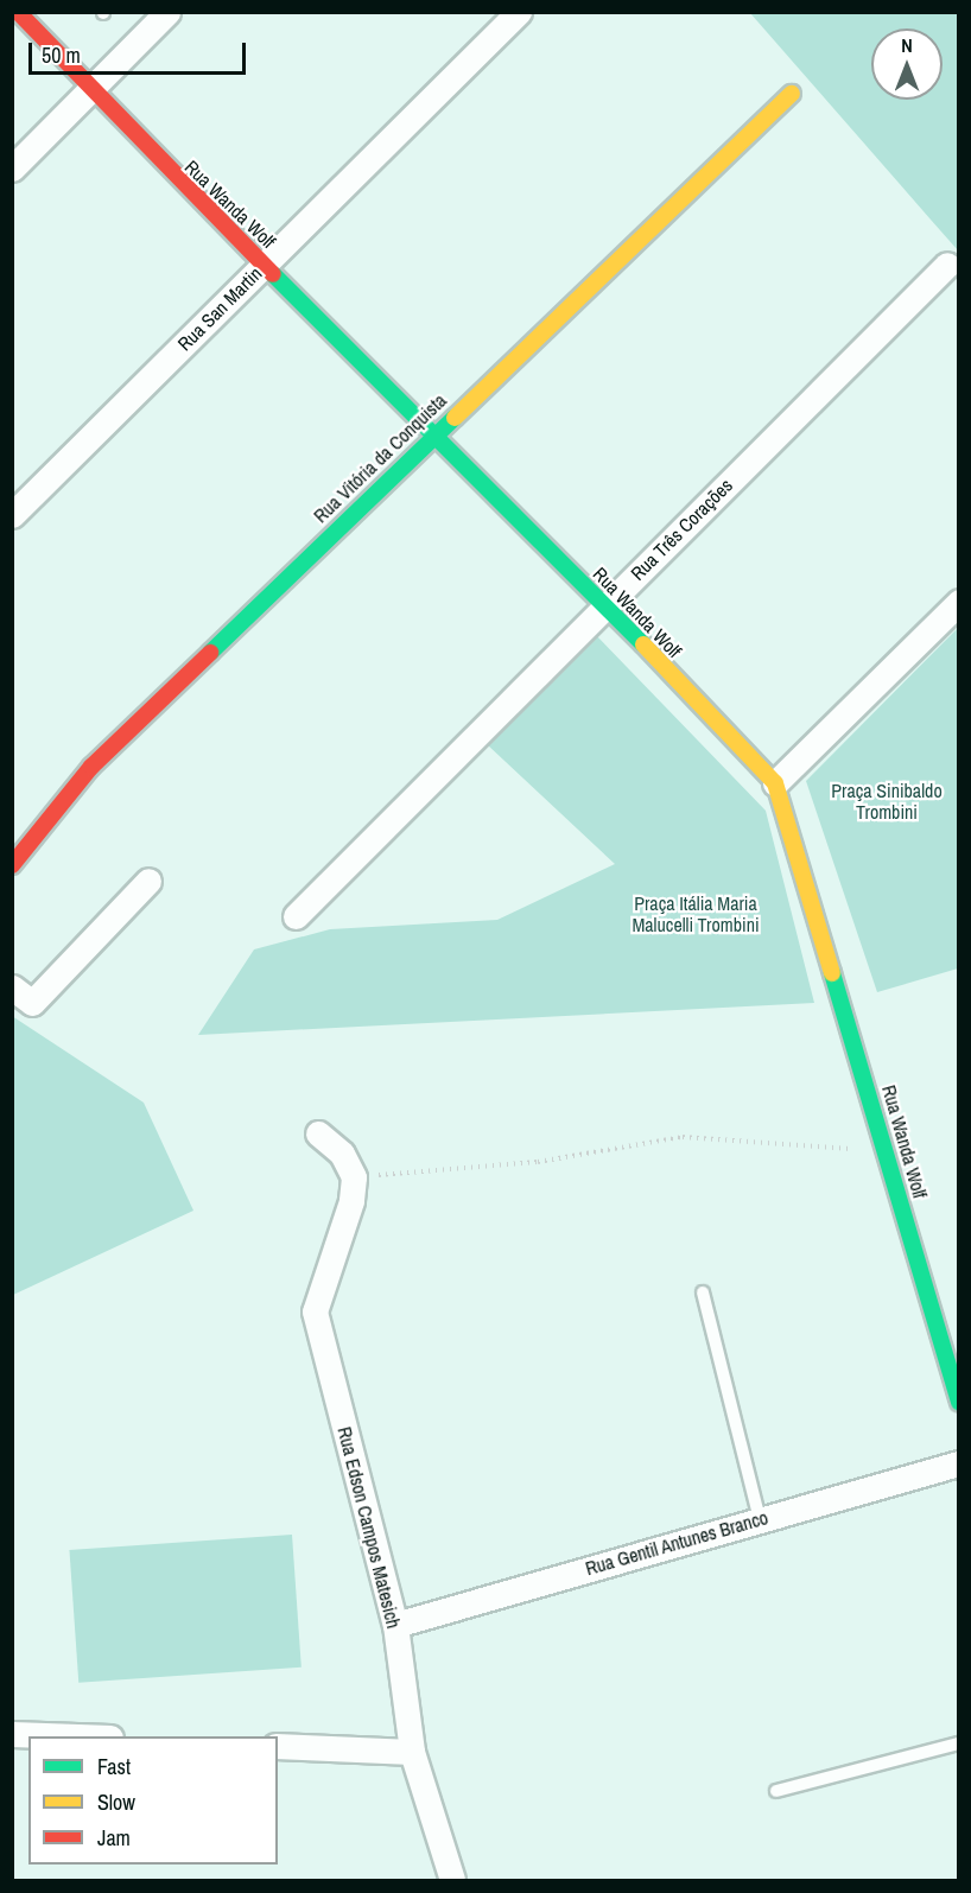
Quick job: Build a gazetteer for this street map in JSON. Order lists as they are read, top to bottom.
{
  "streets": {
    "street": [
      "Rua Wanda Wolf",
      "Rua San Martin",
      "Rua Vitória da Conquista",
      "Rua Três Corações",
      "Rua Edson Campos Matesich",
      "Rua Gentil Antunes Branco"
    ]
  },
  "crossings": [
    ["Rua Wanda Wolf", "Rua San Martin"],
    ["Rua Wanda Wolf", "Rua Vitória da Conquista"],
    ["Rua Wanda Wolf", "Rua Três Corações"],
    ["Rua Edson Campos Matesich", "Rua Gentil Antunes Branco"]
  ],
  "parks": ["Praça Sinibaldo Trombini", "Praça Itália Maria Malucelli Trombini"],
  "legend": ["Fast", "Slow", "Jam"],
  "scale_bar": "50 m",
  "north": "top"
}
